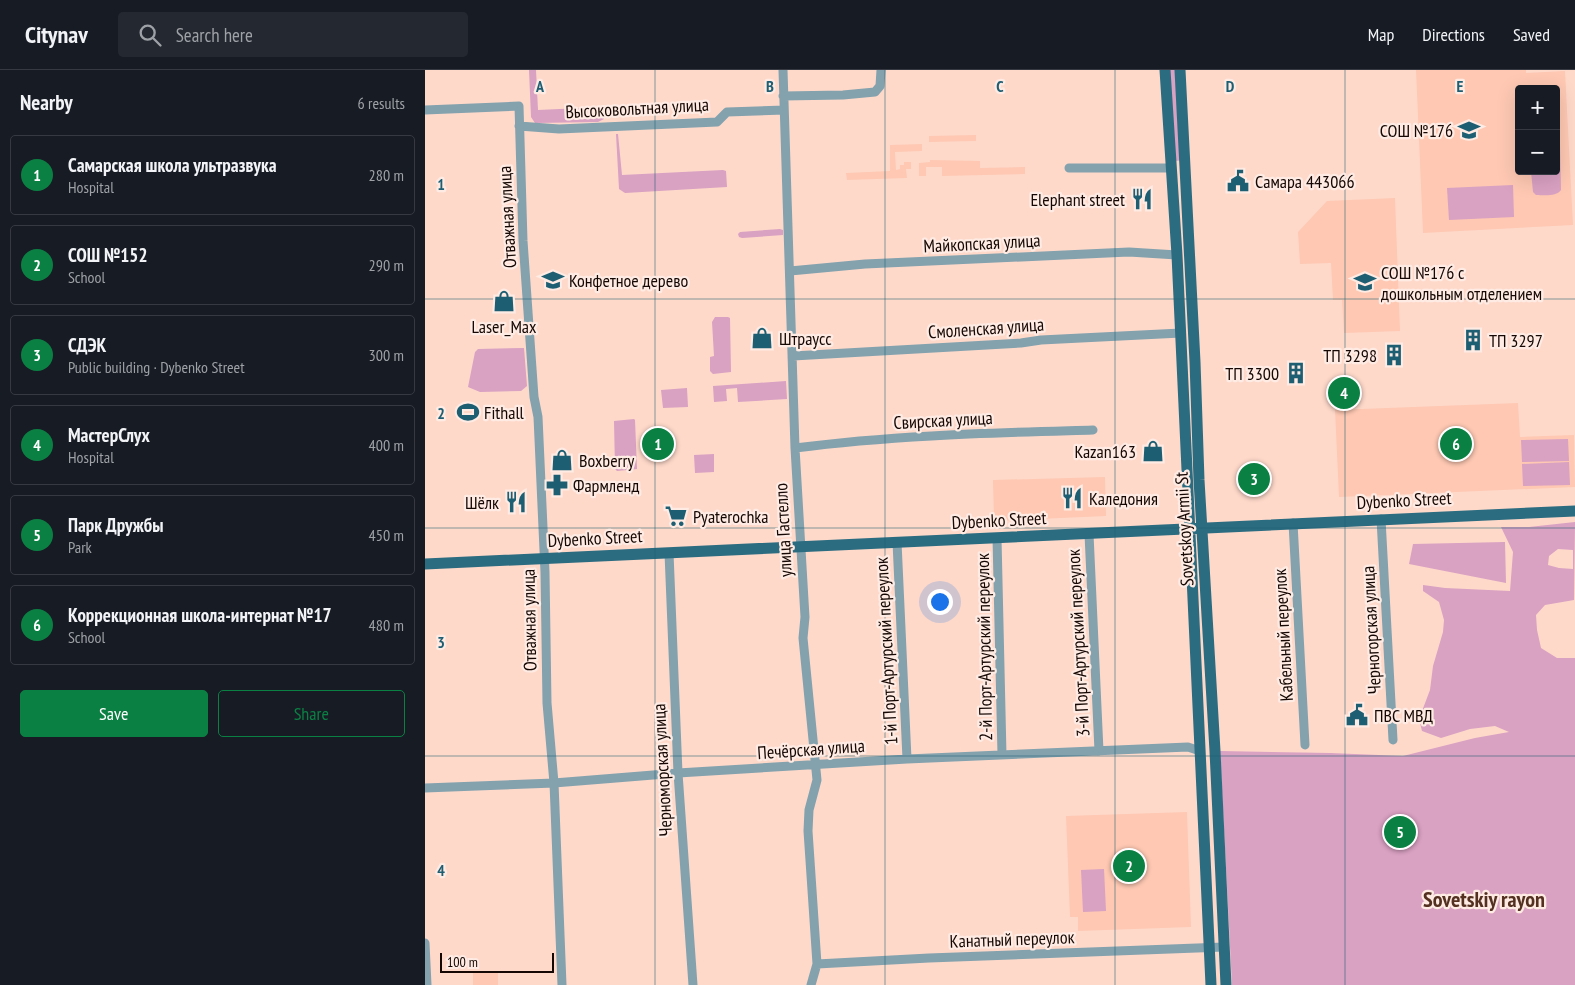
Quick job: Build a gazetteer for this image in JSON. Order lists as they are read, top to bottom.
{
  "streets": {
    "main road": ["Dybenko Street", "Sovetskoy Armii St"],
    "street": [
      "Высоковольтная улица",
      "Отважная улица",
      "Майкопская улица",
      "Смоленская улица",
      "Свирская улица",
      "улица Гастелло",
      "Черногорская улица",
      "Кабельный переулок",
      "3-й Порт-Артурский переулок",
      "2-й Порт-Артурский переулок",
      "1-й Порт-Артурский переулок",
      "Печёрская улица",
      "Черноморская улица",
      "Канатный переулок"
    ]
  },
  "crossings": [
    ["Высоковольтная улица", "Отважная улица"],
    ["Высоковольтная улица", "улица Гастелло"],
    ["Отважная улица", "Dybenko Street"],
    ["Отважная улица", "Печёрская улица"],
    ["Майкопская улица", "Sovetskoy Armii St"],
    ["Майкопская улица", "улица Гастелло"],
    ["Смоленская улица", "Sovetskoy Armii St"],
    ["Смоленская улица", "улица Гастелло"],
    ["Свирская улица", "улица Гастелло"],
    ["Dybenko Street", "Sovetskoy Armii St"],
    ["Dybenko Street", "улица Гастелло"],
    ["Dybenko Street", "Черногорская улица"],
    ["Dybenko Street", "Кабельный переулок"],
    ["Dybenko Street", "3-й Порт-Артурский переулок"],
    ["Dybenko Street", "2-й Порт-Артурский переулок"],
    ["Dybenko Street", "1-й Порт-Артурский переулок"],
    ["Dybenko Street", "Черноморская улица"],
    ["Sovetskoy Armii St", "Печёрская улица"],
    ["Sovetskoy Armii St", "Канатный переулок"],
    ["улица Гастелло", "Печёрская улица"],
    ["улица Гастелло", "Канатный переулок"],
    ["3-й Порт-Артурский переулок", "Печёрская улица"],
    ["2-й Порт-Артурский переулок", "Печёрская улица"],
    ["1-й Порт-Артурский переулок", "Печёрская улица"],
    ["Печёрская улица", "Черноморская улица"]
  ],
  "districts": ["Sovetskiy rayon"],
  "places": {
    "school or university": ["СОШ №176", "Конфетное дерево", "СОШ №176 с дошкольным отделением"],
    "public building": ["Самара 443066", "ПВС МВД"],
    "restaurant": ["Elephant street", "Каледония", "Шёлк"],
    "shop": [
      "Laser_Max",
      "Штраусс",
      "Kazan163",
      "Boxberry"
    ],
    "building": ["ТП 3297", "ТП 3298", "ТП 3300"],
    "sports": ["Fithall"],
    "pharmacy": ["Фармленд"],
    "supermarket": ["Pyaterochka"]
  },
  "scale_bar": "100 m",
  "page": {
    "header": "Citynav",
    "search": "Search here",
    "nav": ["Map", "Directions", "Saved"],
    "heading": ["Nearby", "6 results"],
    "map_buttons": ["+", "−"],
    "list": [
      {
        "mark": "1",
        "name": "Самарская школа ультразвука",
        "note": "Hospital",
        "value": "280 m"
      },
      {
        "mark": "2",
        "name": "СОШ №152",
        "note": "School",
        "value": "290 m"
      },
      {
        "mark": "3",
        "name": "СДЭК",
        "note": "Public building · Dybenko Street",
        "value": "300 m"
      },
      {
        "mark": "4",
        "name": "МастерСлух",
        "note": "Hospital",
        "value": "400 m"
      },
      {
        "mark": "5",
        "name": "Парк Дружбы",
        "note": "Park",
        "value": "450 m"
      },
      {
        "mark": "6",
        "name": "Коррекционная школа-интернат №17",
        "note": "School",
        "value": "480 m"
      }
    ],
    "pins": [
      "4",
      "1",
      "6",
      "3",
      "5",
      "2"
    ],
    "buttons": ["Save", "Share"],
    "scale": "100 m"
  },
  "grid": {
    "columns": [
      "A",
      "B",
      "C",
      "D",
      "E"
    ],
    "rows": [
      "1",
      "2",
      "3",
      "4"
    ]
  }
}
